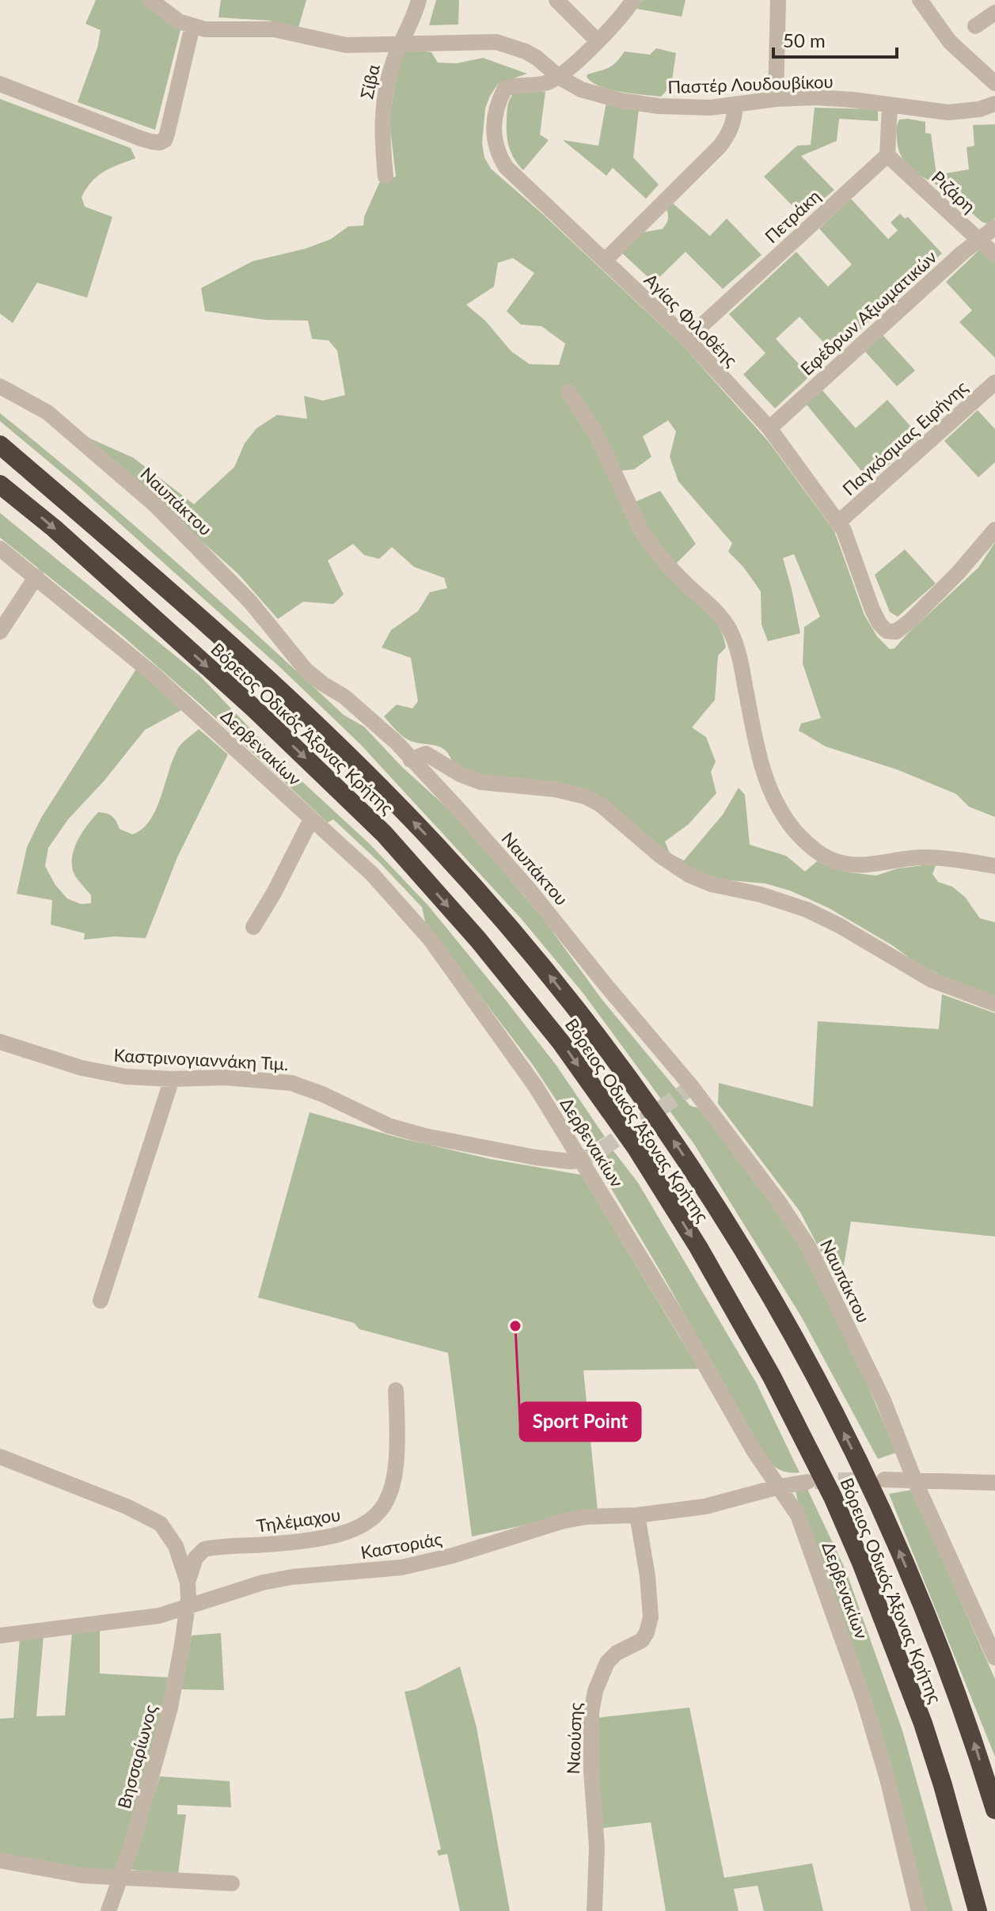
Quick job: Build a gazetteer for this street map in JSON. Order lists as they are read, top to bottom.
{
  "streets": {
    "highway": ["Βόρειος Οδικός Άξονας Κρήτης"],
    "street": [
      "Σίβα",
      "Παστέρ Λουδουβίκου",
      "Ριζάρη",
      "Πετράκη",
      "Εφέδρων Αξιωματικών",
      "Αγίας Φιλοθέης",
      "Παγκόσμιας Ειρήνης",
      "Ναυπάκτου",
      "Δερβενακίων",
      "Καστρινογιαννάκη Τιμ.",
      "Τηλέμαχου",
      "Καστοριάς",
      "Ναούσης",
      "Βησσαρίωνος"
    ]
  },
  "crossings": [
    ["Σίβα", "Παστέρ Λουδουβίκου"],
    ["Παστέρ Λουδουβίκου", "Αγίας Φιλοθέης"],
    ["Ριζάρη", "Πετράκη"],
    ["Ριζάρη", "Εφέδρων Αξιωματικών"],
    ["Πετράκη", "Αγίας Φιλοθέης"],
    ["Εφέδρων Αξιωματικών", "Αγίας Φιλοθέης"],
    ["Αγίας Φιλοθέης", "Παγκόσμιας Ειρήνης"],
    ["Δερβενακίων", "Καστρινογιαννάκη Τιμ."],
    ["Δερβενακίων", "Καστοριάς"],
    ["Τηλέμαχου", "Καστοριάς"],
    ["Τηλέμαχου", "Βησσαρίωνος"],
    ["Καστοριάς", "Ναούσης"],
    ["Καστοριάς", "Βησσαρίωνος"]
  ],
  "places": ["Sport Point"],
  "scale_bar": "50 m"
}
